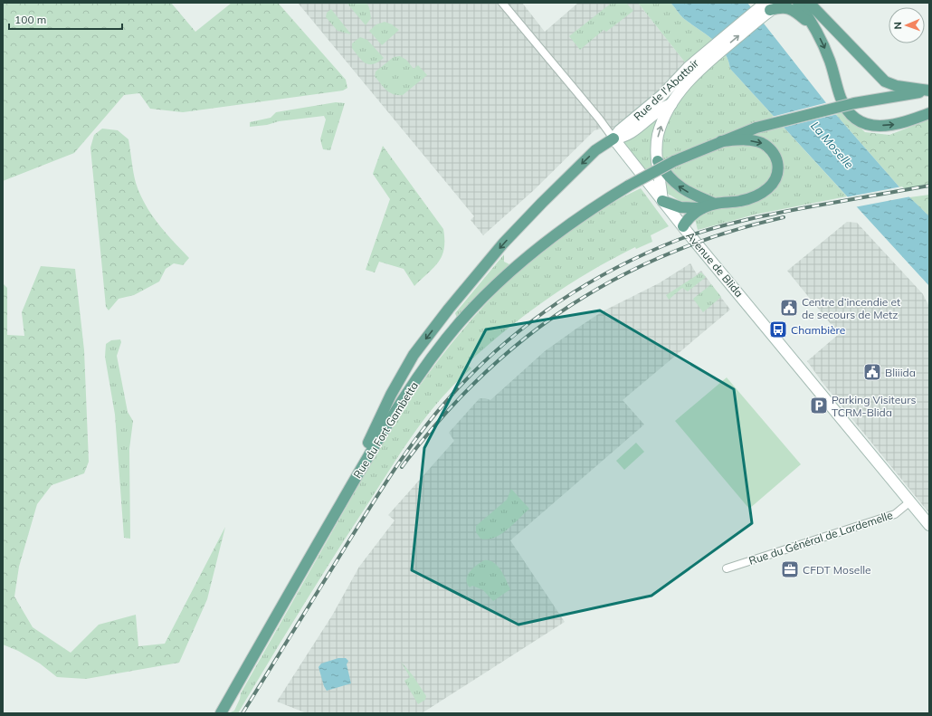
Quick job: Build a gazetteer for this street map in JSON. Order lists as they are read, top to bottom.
{
  "streets": {
    "main road": ["Rue de l'Abattoir", "Avenue de Blida", "Rue du Fort Gambetta"],
    "street": ["Rue du Général de Lardemelle"]
  },
  "crossings": [
    ["Rue de l'Abattoir", "Avenue de Blida"],
    ["Avenue de Blida", "Rue du Général de Lardemelle"]
  ],
  "water": ["La Moselle"],
  "places": {
    "public building": ["Centre d’incendie et de secours de Metz", "Bliiida"],
    "bus stop": ["Chambière"],
    "parking": ["Parking Visiteurs TCRM-Blida"],
    "office": ["CFDT Moselle"]
  },
  "scale_bar": "100 m",
  "north": "left"
}
